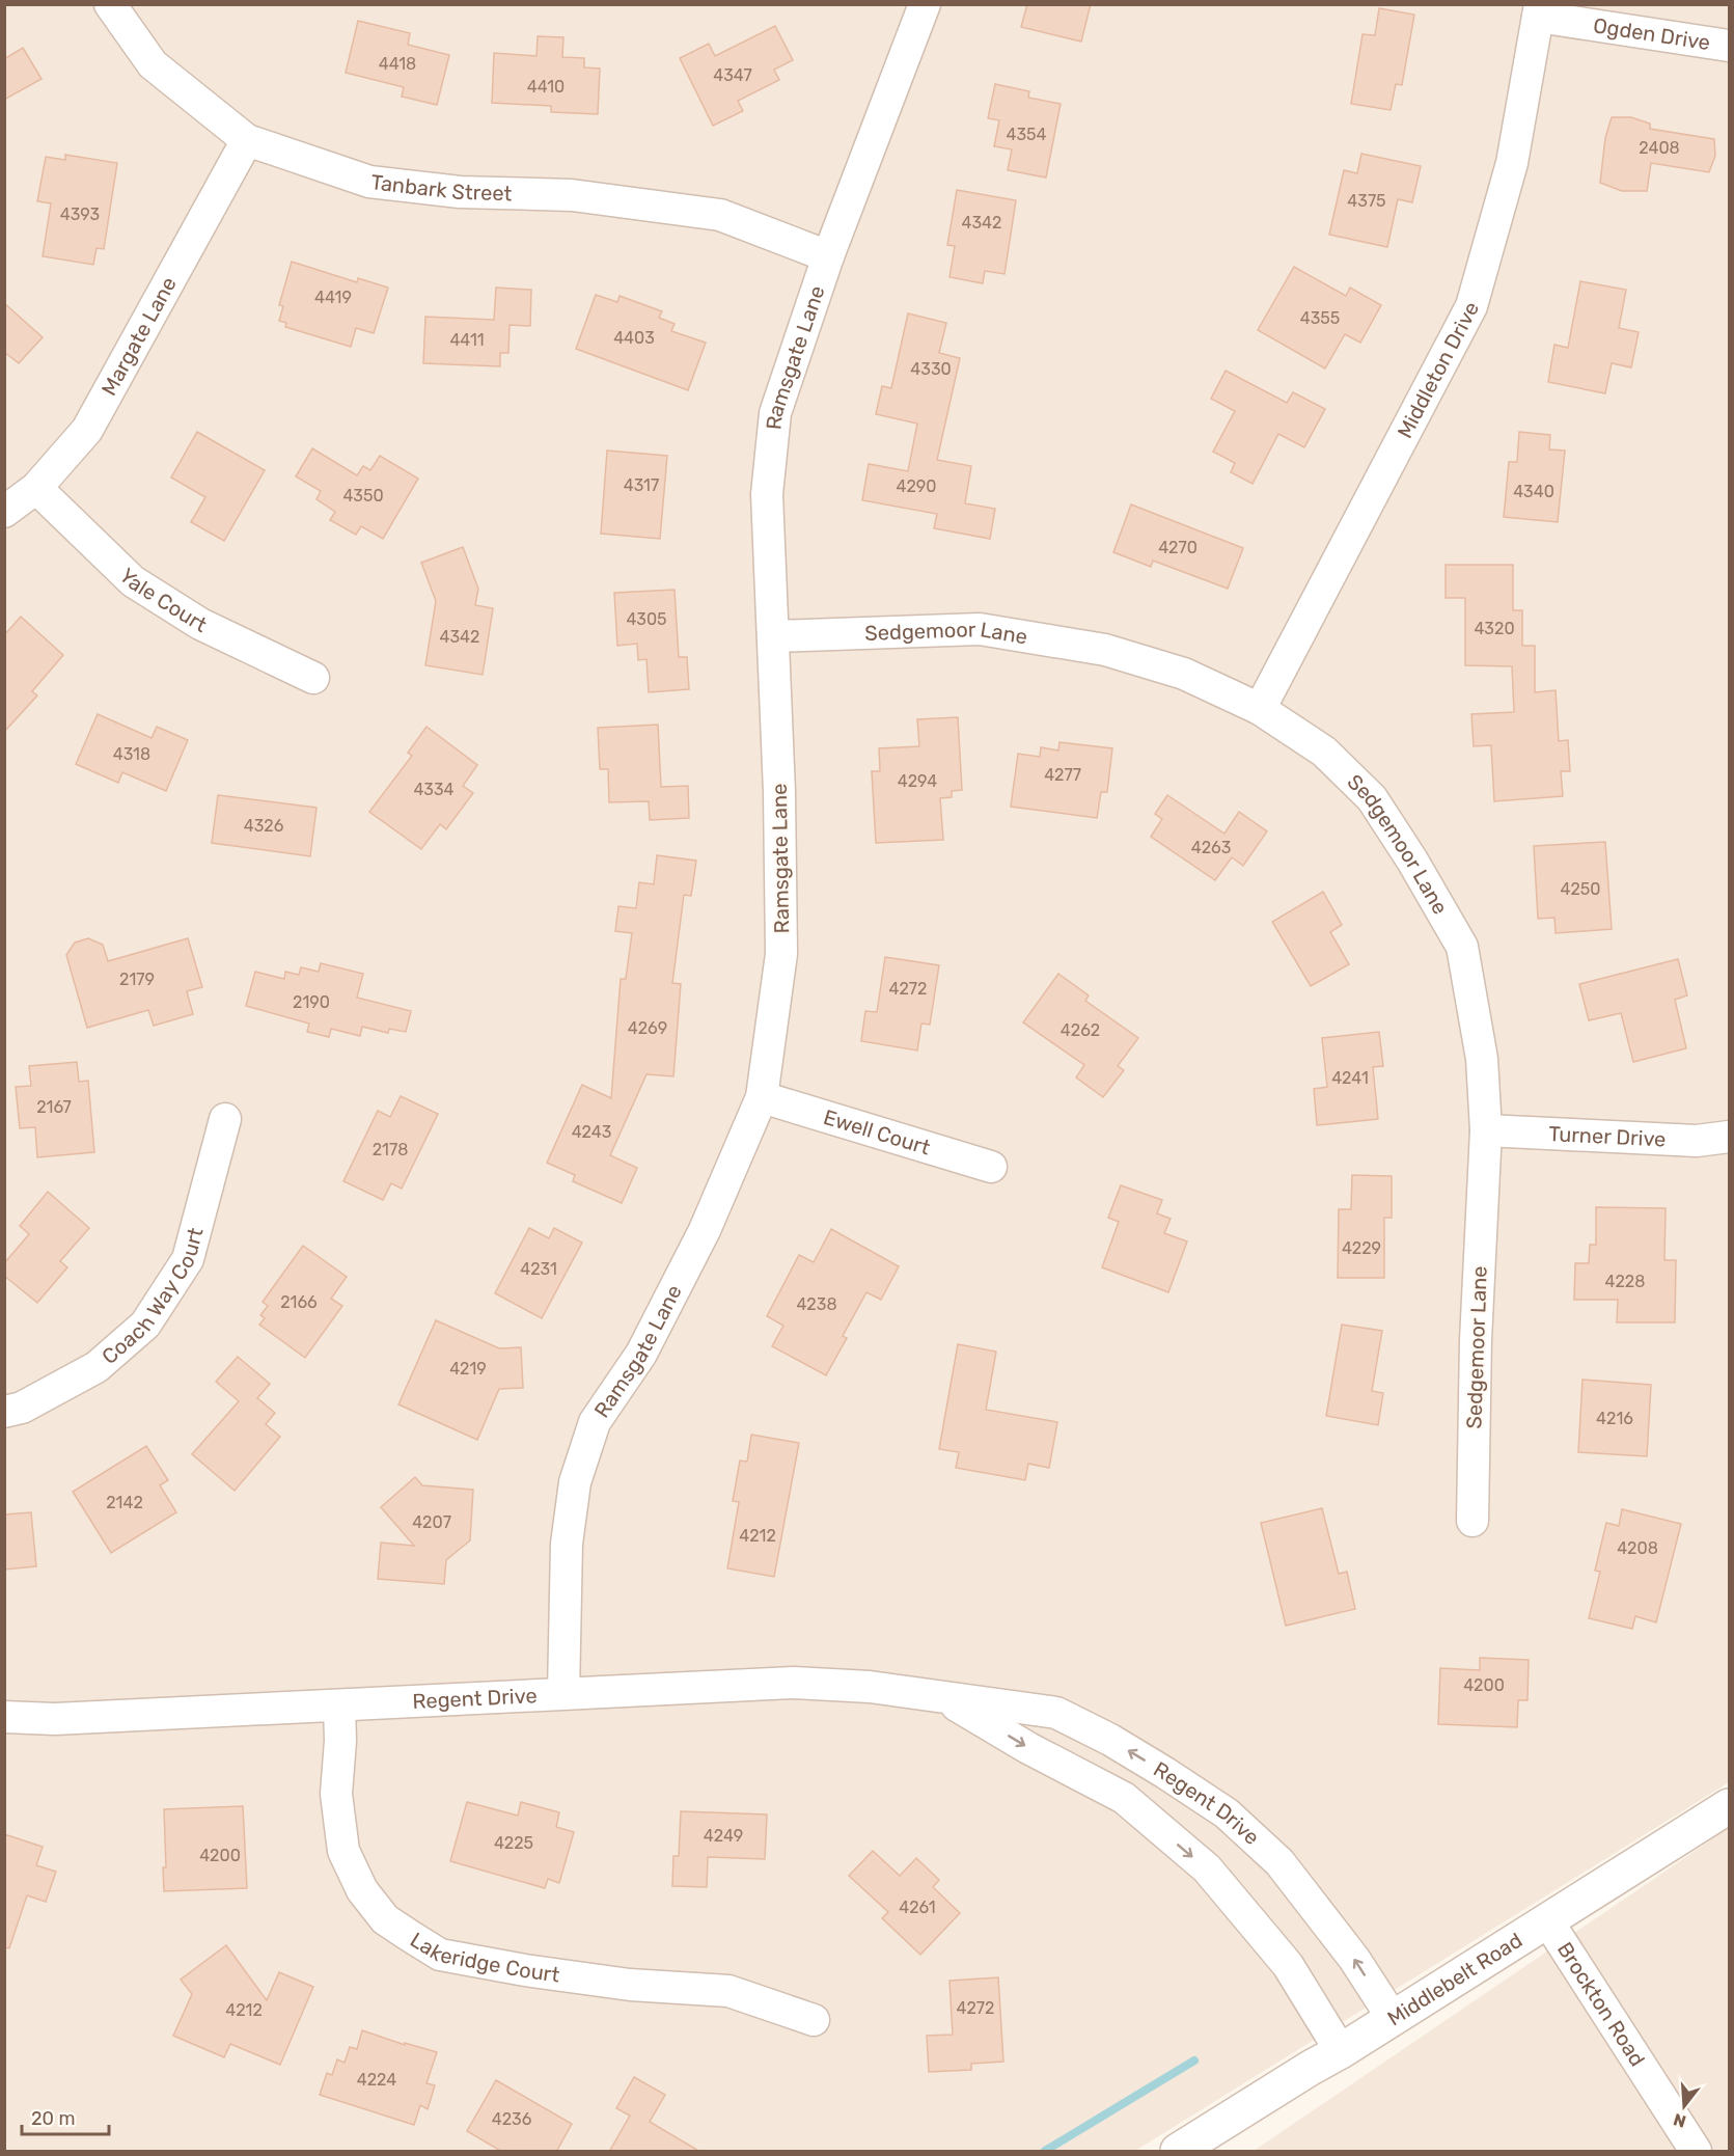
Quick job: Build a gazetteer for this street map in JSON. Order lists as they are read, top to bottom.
{
  "streets": {
    "street": [
      "Ogden Drive",
      "Tanbark Street",
      "Margate Lane",
      "Ramsgate Lane",
      "Middleton Drive",
      "Yale Court",
      "Sedgemoor Lane",
      "Ewell Court",
      "Turner Drive",
      "Coach Way Court",
      "Regent Drive",
      "Lakeridge Court",
      "Middlebelt Road",
      "Brockton Road"
    ]
  },
  "crossings": [
    ["Ogden Drive", "Middleton Drive"],
    ["Tanbark Street", "Margate Lane"],
    ["Tanbark Street", "Ramsgate Lane"],
    ["Margate Lane", "Yale Court"],
    ["Ramsgate Lane", "Sedgemoor Lane"],
    ["Ramsgate Lane", "Ewell Court"],
    ["Ramsgate Lane", "Regent Drive"],
    ["Middleton Drive", "Sedgemoor Lane"],
    ["Sedgemoor Lane", "Turner Drive"],
    ["Regent Drive", "Lakeridge Court"],
    ["Regent Drive", "Middlebelt Road"],
    ["Middlebelt Road", "Brockton Road"]
  ],
  "house_numbers": [
    "4418",
    "4347",
    "4410",
    "4354",
    "2408",
    "4375",
    "4393",
    "4342",
    "4419",
    "4355",
    "4403",
    "4411",
    "4330",
    "4317",
    "4290",
    "4340",
    "4350",
    "4270",
    "4305",
    "4320",
    "4342",
    "4318",
    "4277",
    "4294",
    "4334",
    "4326",
    "4263",
    "4250",
    "2179",
    "4272",
    "2190",
    "4269",
    "4262",
    "4241",
    "2167",
    "4243",
    "2178",
    "4229",
    "4231",
    "4228",
    "2166",
    "4238",
    "4219",
    "4216",
    "2142",
    "4207",
    "4212",
    "4208",
    "4200",
    "4249",
    "4225",
    "4200",
    "4261",
    "4272",
    "4212",
    "4224",
    "4236"
  ],
  "scale_bar": "20 m",
  "north": "bottom"
}
